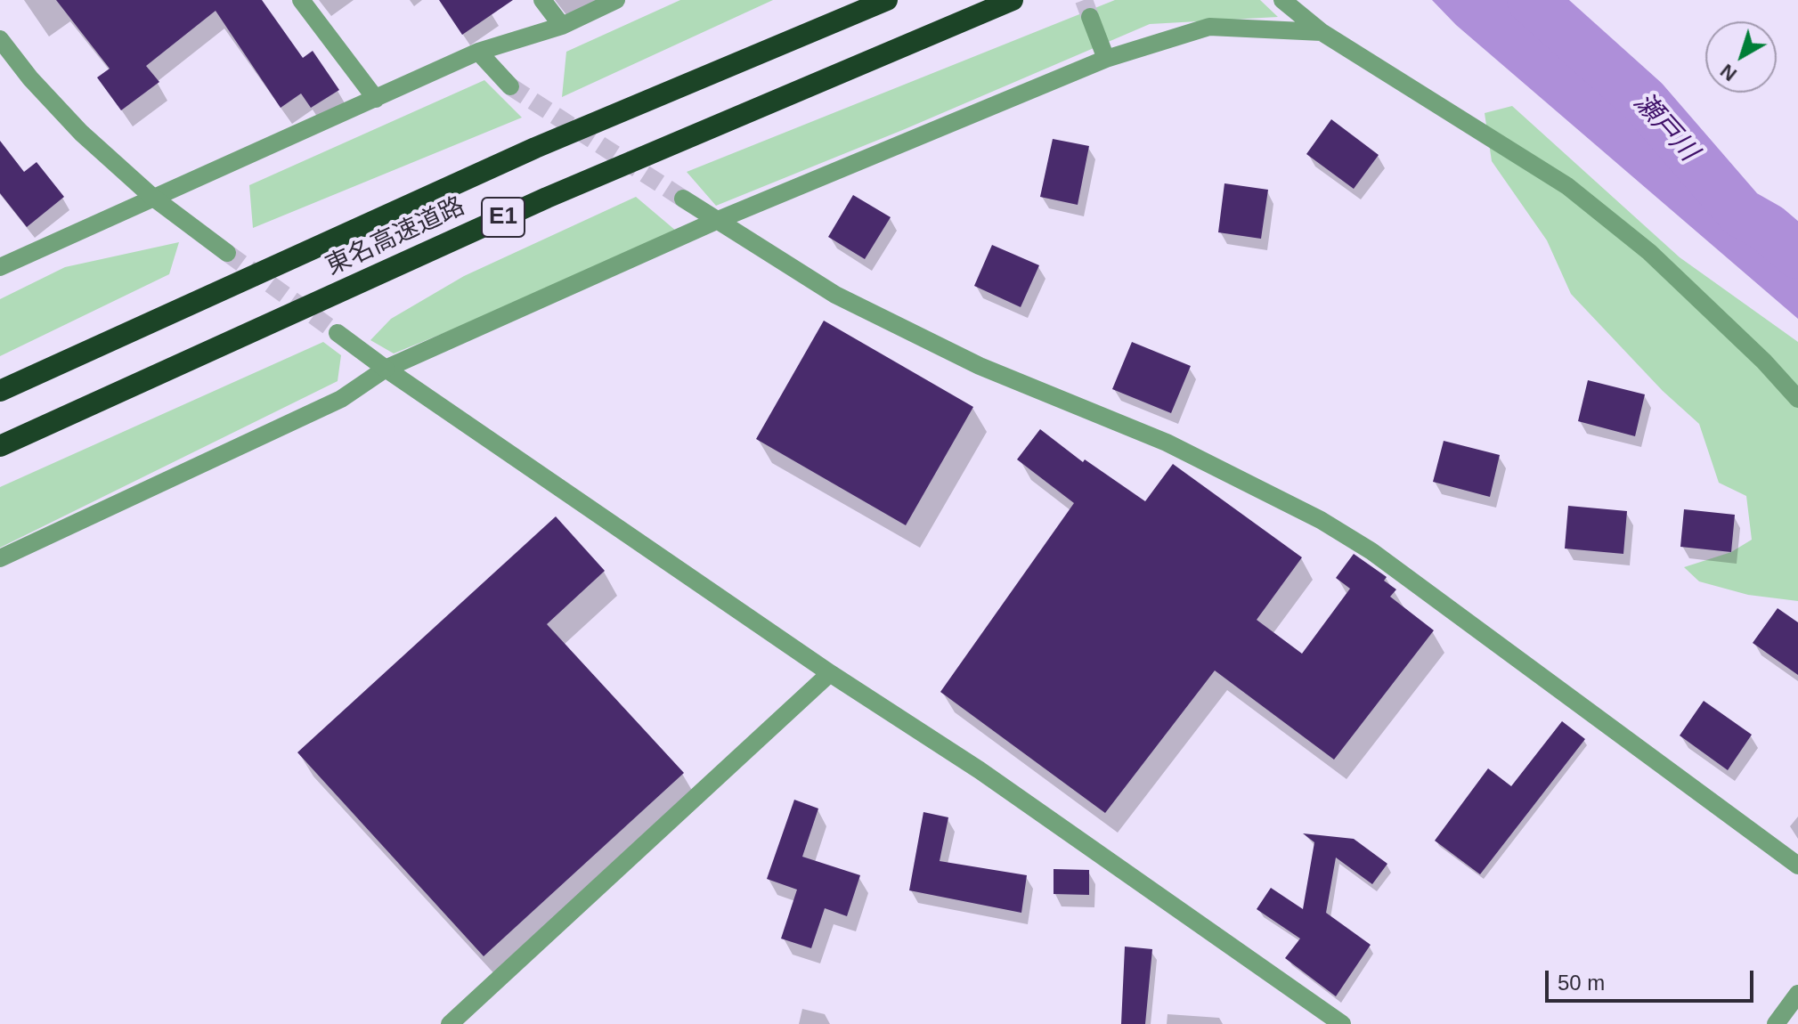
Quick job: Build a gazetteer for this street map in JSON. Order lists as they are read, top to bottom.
{
  "streets": {
    "highway": ["E1", "東名高速道路"]
  },
  "water": ["瀬戸川"],
  "scale_bar": "50 m",
  "north": "bottom left"
}
